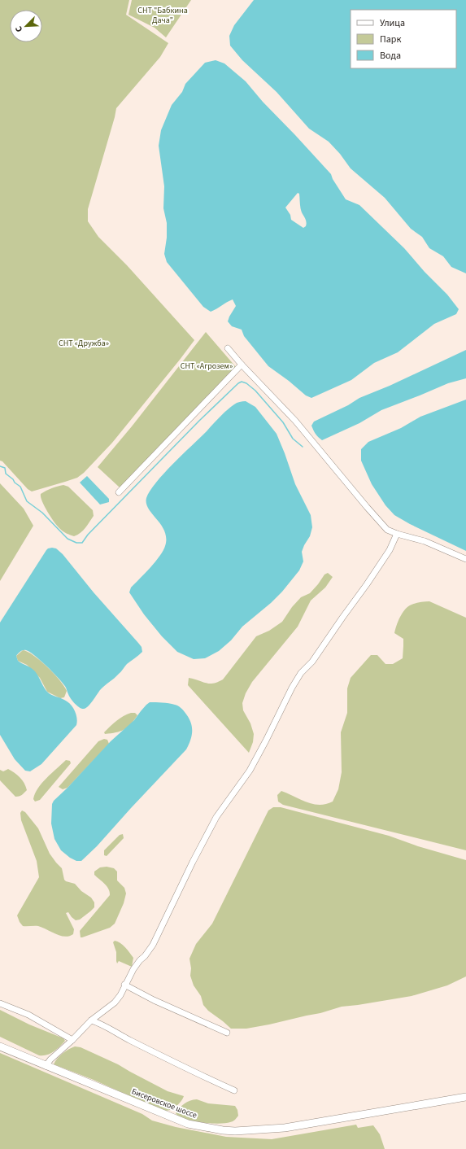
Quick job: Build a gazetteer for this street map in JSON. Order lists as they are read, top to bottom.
{
  "streets": {
    "main road": ["Бисеровское шоссе"]
  },
  "parks": ["СНТ \"Бабкина Дача\"", "СНТ «Дружба»", "СНТ «Агрозем»"],
  "legend": ["Улица", "Парк", "Вода"],
  "north": "bottom left"
}
